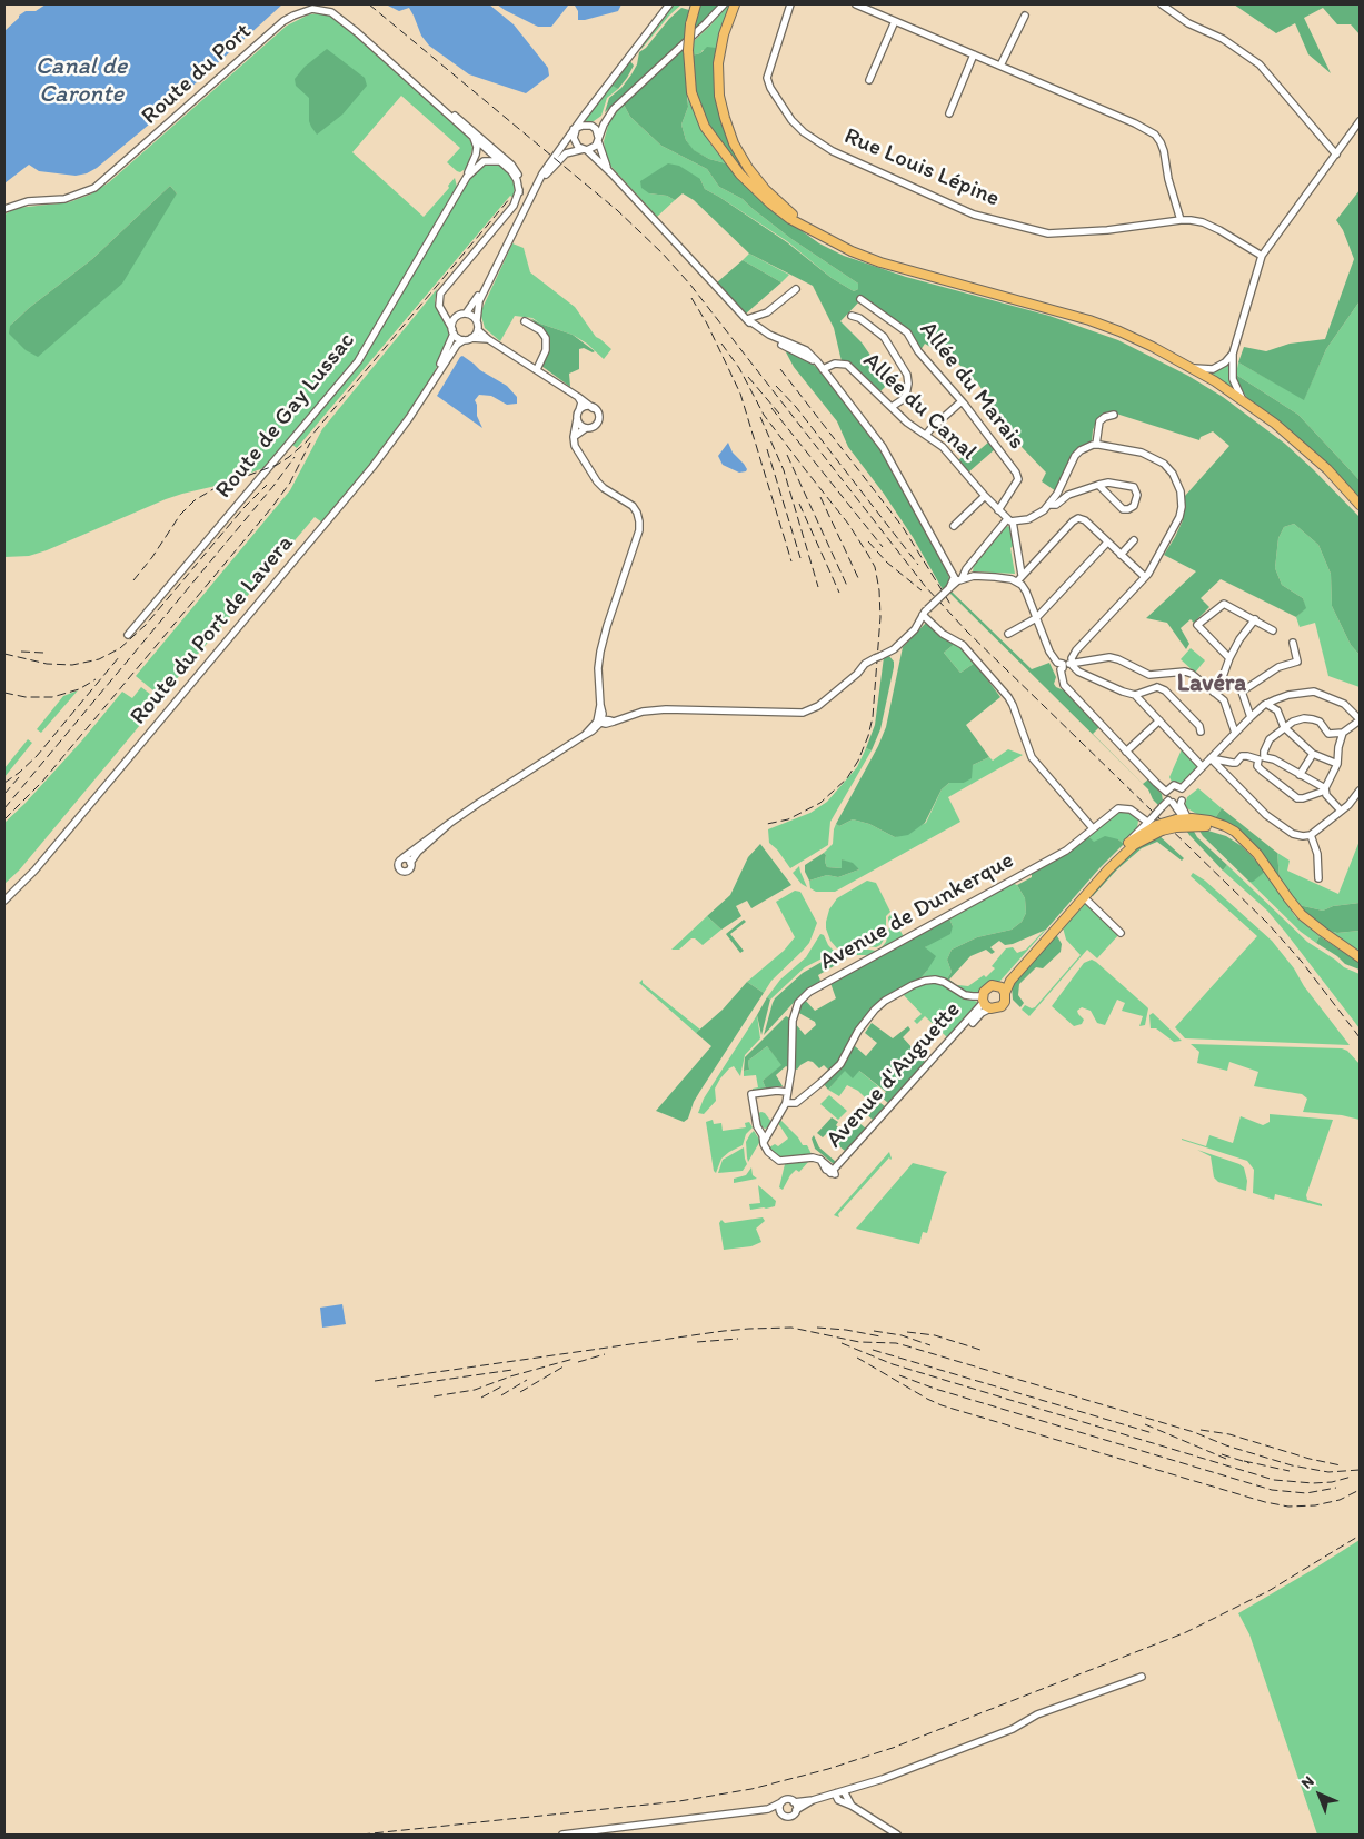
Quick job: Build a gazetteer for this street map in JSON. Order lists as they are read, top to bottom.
{
  "streets": {
    "street": [
      "Route du Port",
      "Rue Louis Lépine",
      "Allée du Marais",
      "Allée du Canal",
      "Route de Gay Lussac",
      "Route du Port de Lavera",
      "Avenue de Dunkerque",
      "Avenue d'Auguette"
    ]
  },
  "crossings": [
    ["Route du Port", "Route de Gay Lussac"],
    ["Allée du Marais", "Allée du Canal"]
  ],
  "districts": ["Lavéra"],
  "water": ["Canal de Caronte"],
  "north": "top left"
}
